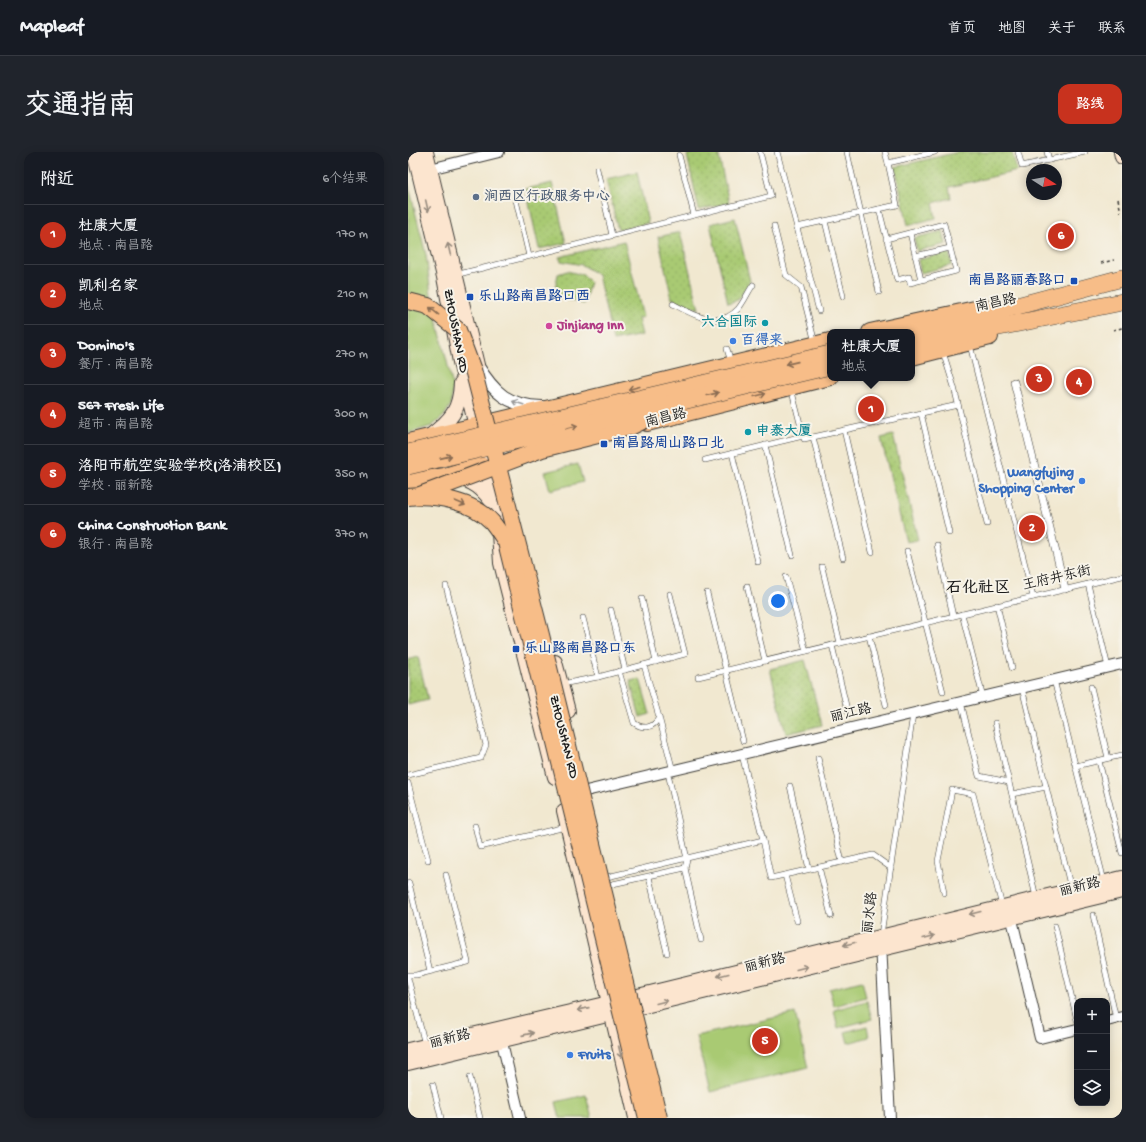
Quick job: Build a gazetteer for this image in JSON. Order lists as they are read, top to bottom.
{
  "streets": {
    "highway": ["南昌路"],
    "main road": ["ZHOUSHAN RD", "丽新路"],
    "street": ["丽江路", "丽水路"],
    "lane": ["王府井东街"]
  },
  "crossings": [
    ["南昌路", "ZHOUSHAN RD"],
    ["ZHOUSHAN RD", "丽江路"],
    ["ZHOUSHAN RD", "丽新路"],
    ["丽江路", "丽水路"],
    ["丽新路", "丽水路"]
  ],
  "districts": ["石化社区"],
  "places": {
    "other": [
      "涧西区行政服务中心",
      "六合国际",
      "Jinjiang Inn",
      "百得来",
      "申泰大厦",
      "Wangfujing Shopping Center",
      "Fruits"
    ],
    "transit": [
      "南昌路丽春路口",
      "乐山路南昌路口西",
      "南昌路周山路口北",
      "乐山路南昌路口东"
    ]
  },
  "north": "right",
  "page": {
    "header": "Mapleaf",
    "nav": [
      "首页",
      "地图",
      "关于",
      "联系"
    ],
    "title": "交通指南",
    "buttons": "路线",
    "heading": ["附近", "6个结果"],
    "list": [
      {
        "mark": "1",
        "name": "杜康大厦",
        "note": "地点 · 南昌路",
        "value": "170 m"
      },
      {
        "mark": "2",
        "name": "凯利名家",
        "note": "地点",
        "value": "210 m"
      },
      {
        "mark": "3",
        "name": "Domino's",
        "note": "餐厅 · 南昌路",
        "value": "270 m"
      },
      {
        "mark": "4",
        "name": "567 Fresh Life",
        "note": "超市 · 南昌路",
        "value": "300 m"
      },
      {
        "mark": "5",
        "name": "洛阳市航空实验学校(洛浦校区)",
        "note": "学校 · 丽新路",
        "value": "350 m"
      },
      {
        "mark": "6",
        "name": "China Construction Bank",
        "note": "银行 · 南昌路",
        "value": "370 m"
      }
    ],
    "pins": [
      "6",
      "3",
      "4",
      "1",
      "2",
      "5"
    ],
    "popup": ["杜康大厦", "地点"],
    "map_buttons": ["+", "−"]
  }
}
